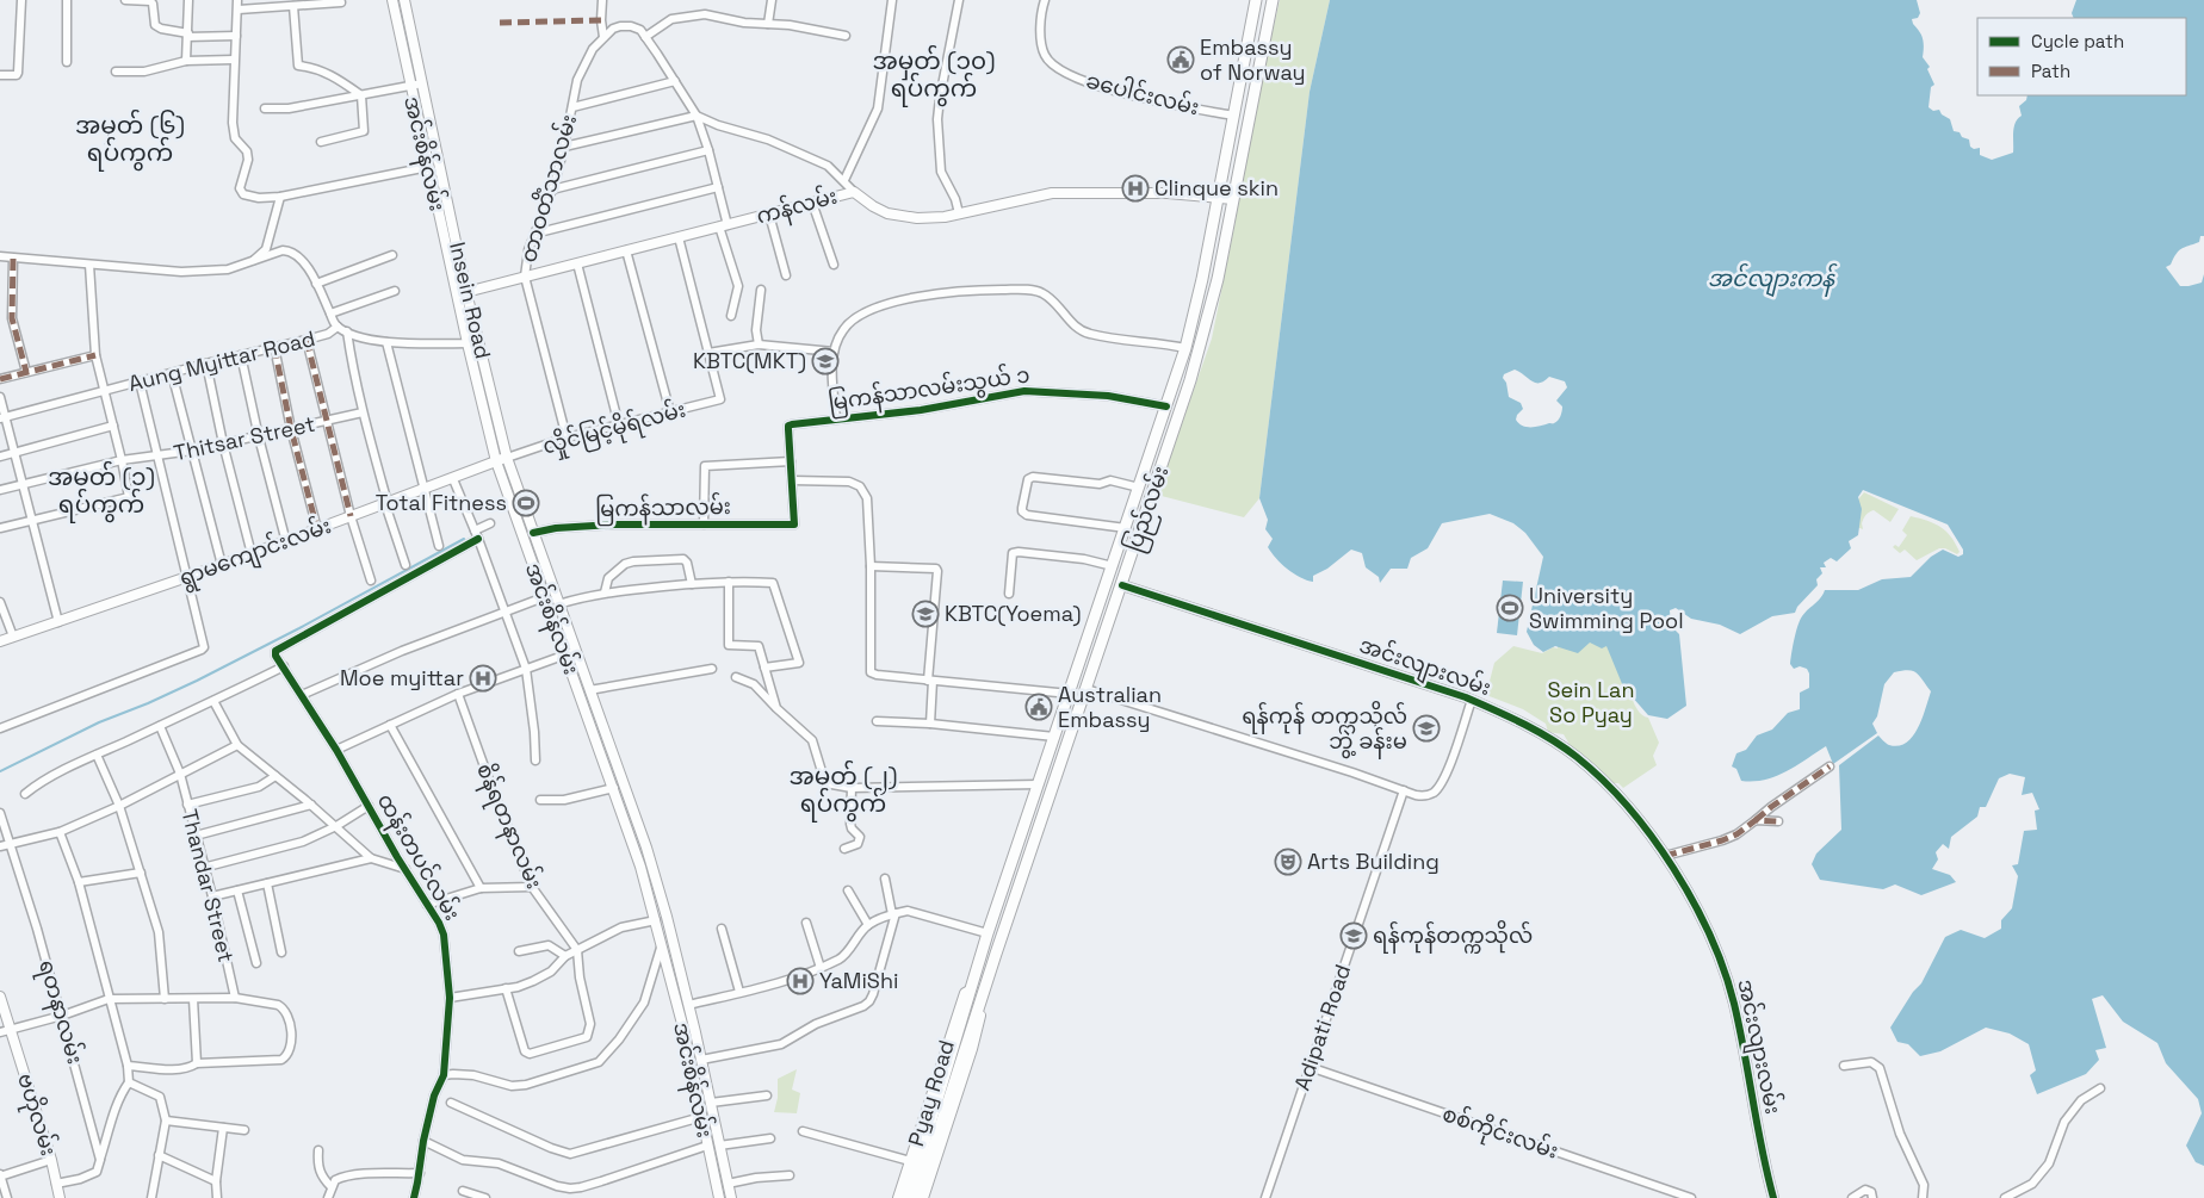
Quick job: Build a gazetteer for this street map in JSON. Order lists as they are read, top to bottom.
{
  "streets": {
    "highway": ["ပြည်လမ်း", "Pyay Road"],
    "main road": [
      "အင်းစိန်လမ်း",
      "ကန်လမ်း",
      "Insein Road",
      "ရွာမကျောင်းလမ်း",
      "အင်းလျားလမ်း",
      "ဗဟိုလမ်း"
    ],
    "street": [
      "ခပေါင်းလမ်း",
      "တာဝတိံသာလမ်း",
      "Aung Myittar Road",
      "မြကန်သာလမ်းသွယ် ၁",
      "လှိုင်မြင့်မိုရ်လမ်း",
      "Thitsar Street",
      "မြကန်သာလမ်း",
      "စိန်ရတနာလမ်း",
      "ထန်းတပင်လမ်း",
      "Thandar Street",
      "ရတနာလမ်း",
      "Adipati Road",
      "စစ်ကိုင်းလမ်း"
    ]
  },
  "crossings": [
    ["ခပေါင်းလမ်း", "ပြည်လမ်း"],
    ["အင်းစိန်လမ်း", "ကန်လမ်း"],
    ["အင်းစိန်လမ်း", "Insein Road"],
    ["အင်းစိန်လမ်း", "လှိုင်မြင့်မိုရ်လမ်း"],
    ["အင်းစိန်လမ်း", "မြကန်သာလမ်း"],
    ["အင်းစိန်လမ်း", "ရွာမကျောင်းလမ်း"],
    ["တာဝတိံသာလမ်း", "ကန်လမ်း"],
    ["ကန်လမ်း", "Insein Road"],
    ["ကန်လမ်း", "ပြည်လမ်း"],
    ["မြကန်သာလမ်းသွယ် ၁", "ပြည်လမ်း"],
    ["လှိုင်မြင့်မိုရ်လမ်း", "ရွာမကျောင်းလမ်း"],
    ["ပြည်လမ်း", "အင်းလျားလမ်း"],
    ["ပြည်လမ်း", "Pyay Road"],
    ["Adipati Road", "စစ်ကိုင်းလမ်း"]
  ],
  "districts": [
    "အမှတ် (၁၀) ရပ်ကွက်",
    "အမှတ် (၆) ရပ်ကွက်",
    "အမှတ် (၁) ရပ်ကွက်",
    "အမှတ် (၂) ရပ်ကွက်"
  ],
  "water": ["အင်လျားကန်"],
  "parks": ["Sein Lan So Pyay"],
  "places": {
    "public building": ["Embassy of Norway", "Australian Embassy"],
    "hospital": ["Clinque skin", "Moe myittar", "YaMiShi"],
    "school or university": [
      "KBTC(MKT)",
      "KBTC(Yoema)",
      "ရန်ကုန် တက္ကသိုလ် ဘွဲ့ ခန်းမ",
      "ရန်ကုန်တက္ကသိုလ်"
    ],
    "sports": ["Total Fitness", "University Swimming Pool"],
    "theatre": ["Arts Building"]
  },
  "legend": ["Cycle path", "Path"]
}
